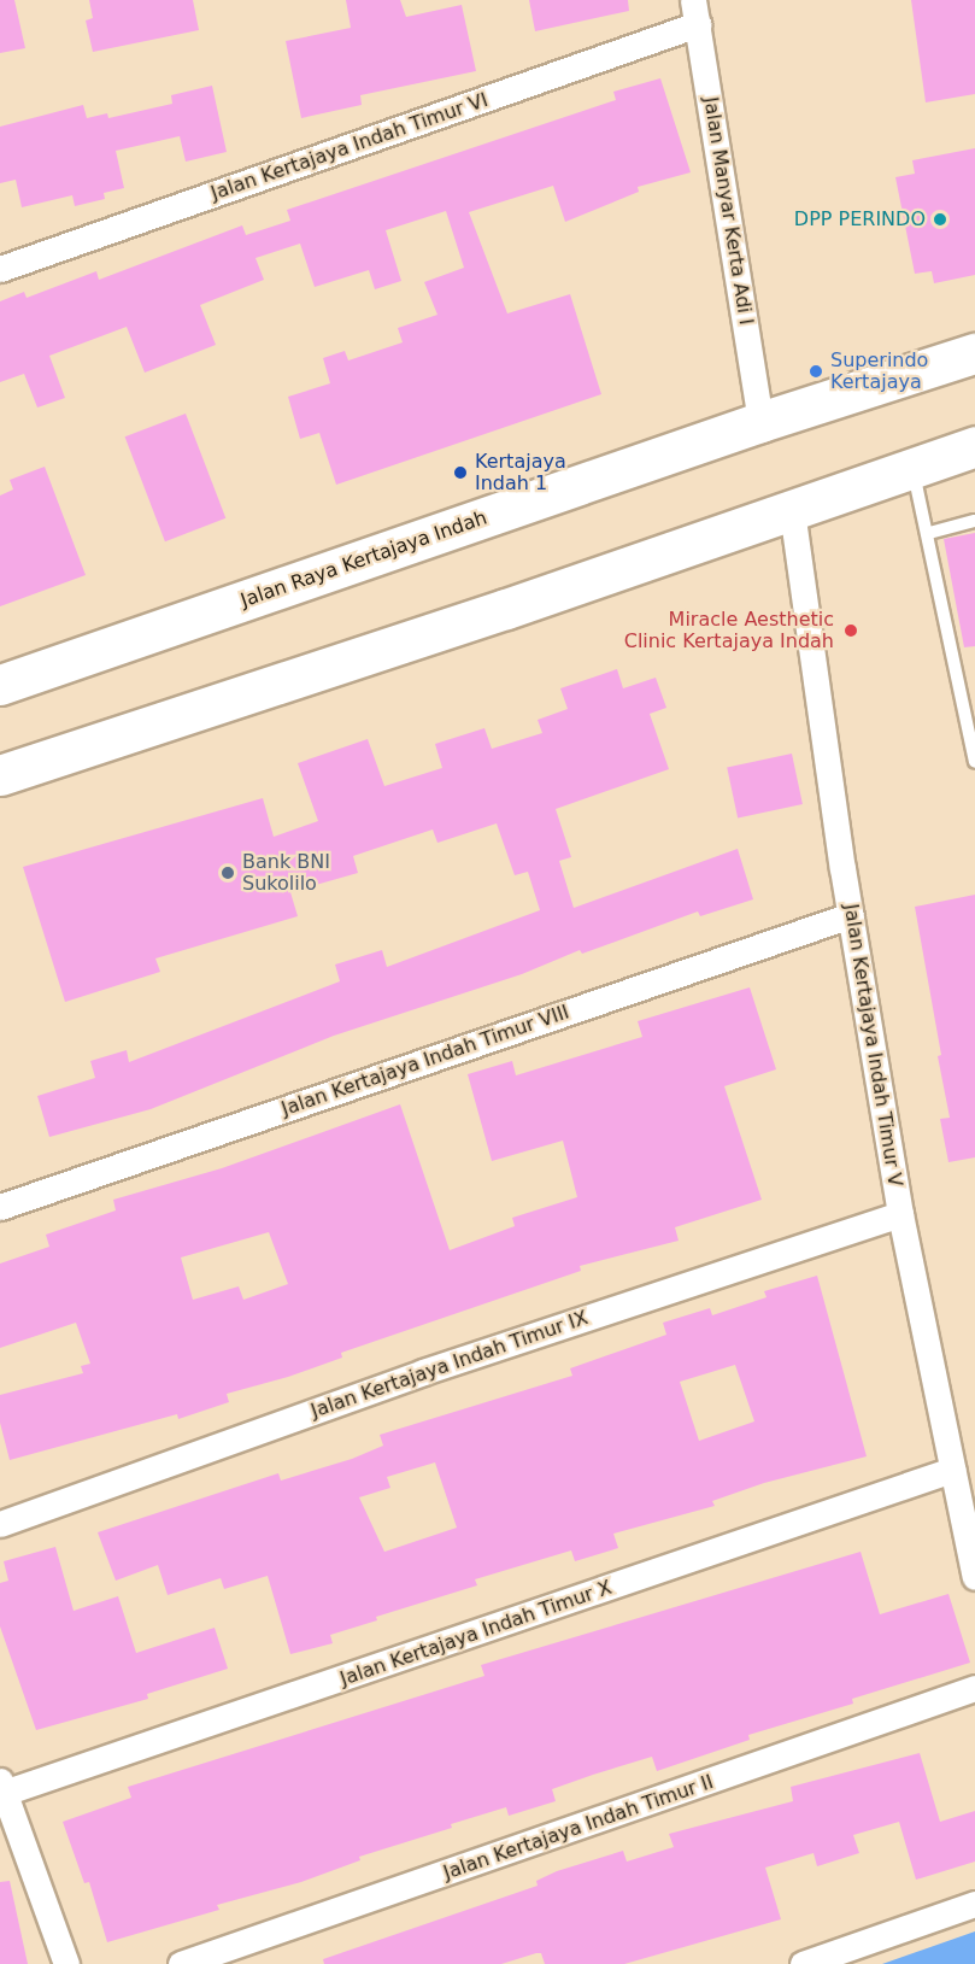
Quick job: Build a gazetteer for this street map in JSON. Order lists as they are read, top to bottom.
{
  "streets": {
    "main road": ["Jalan Raya Kertajaya Indah"],
    "street": [
      "Jalan Kertajaya Indah Timur VI",
      "Jalan Manyar Kerta Adi I",
      "Jalan Kertajaya Indah Timur V",
      "Jalan Kertajaya Indah Timur VIII",
      "Jalan Kertajaya Indah Timur IX",
      "Jalan Kertajaya Indah Timur X",
      "Jalan Kertajaya Indah Timur II"
    ]
  },
  "crossings": [
    ["Jalan Kertajaya Indah Timur VI", "Jalan Manyar Kerta Adi I"],
    ["Jalan Manyar Kerta Adi I", "Jalan Raya Kertajaya Indah"],
    ["Jalan Kertajaya Indah Timur V", "Jalan Kertajaya Indah Timur VIII"],
    ["Jalan Kertajaya Indah Timur V", "Jalan Kertajaya Indah Timur IX"],
    ["Jalan Kertajaya Indah Timur V", "Jalan Kertajaya Indah Timur X"]
  ],
  "places": [
    "DPP PERINDO",
    "Superindo Kertajaya",
    "Kertajaya Indah 1",
    "Miracle Aesthetic Clinic Kertajaya Indah",
    "Bank BNI Sukolilo"
  ]
}
